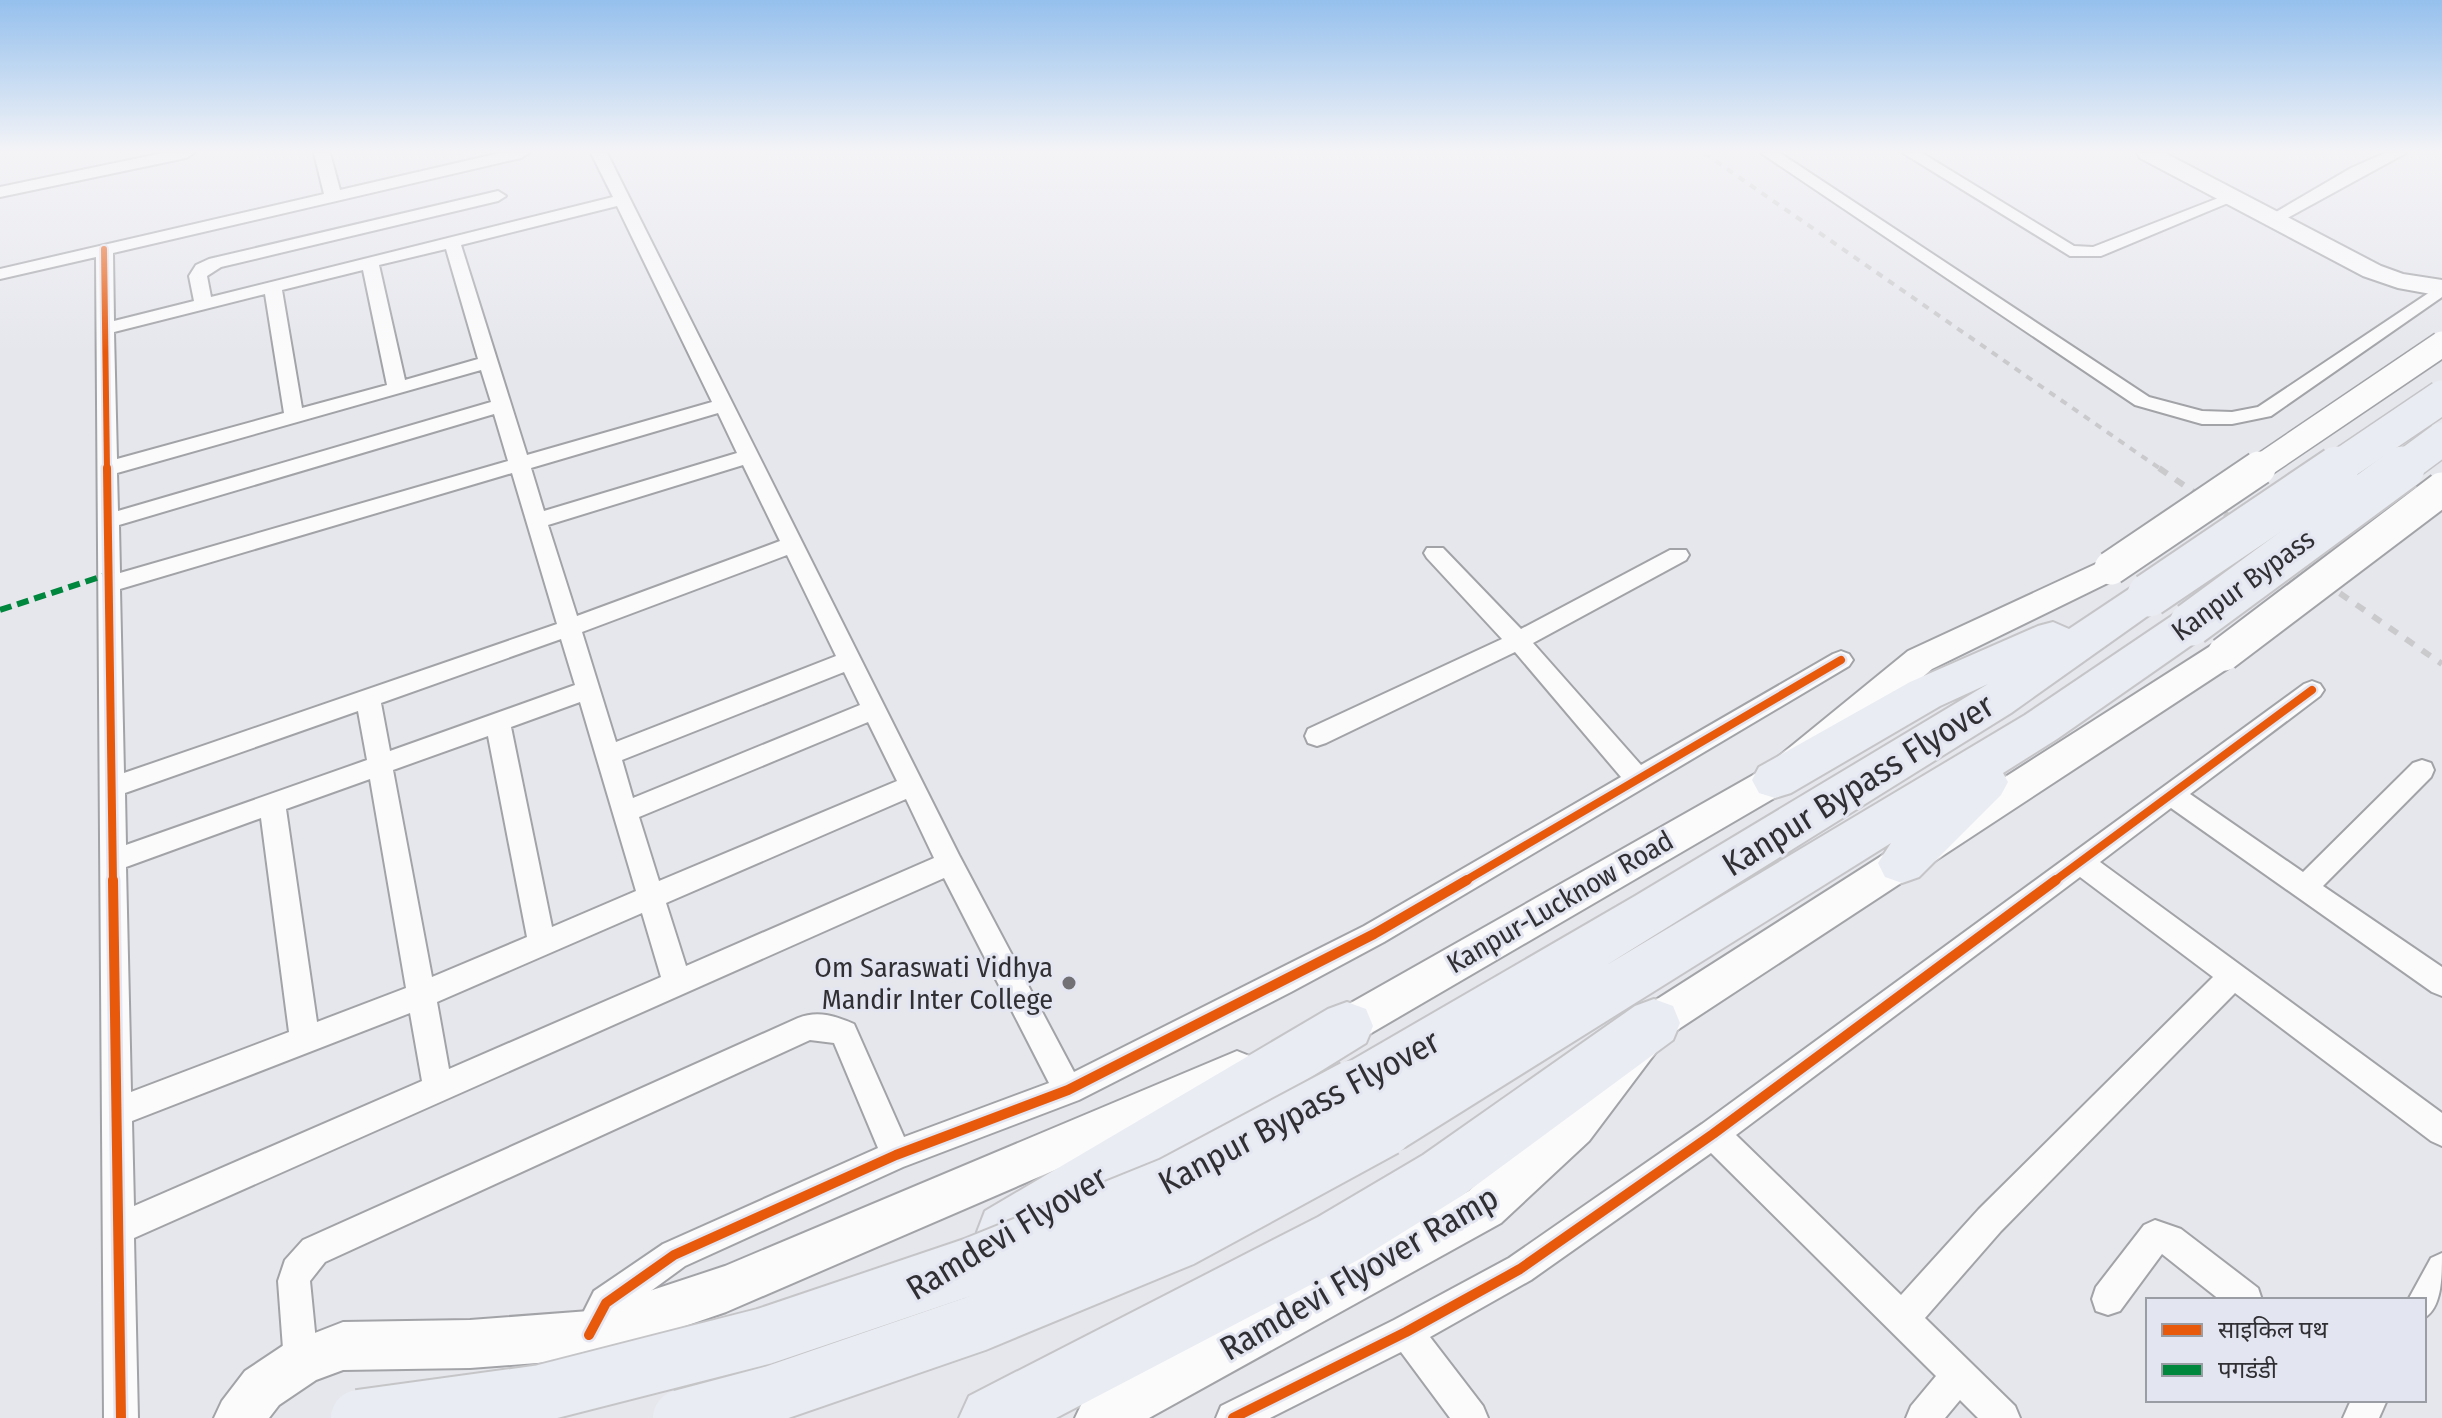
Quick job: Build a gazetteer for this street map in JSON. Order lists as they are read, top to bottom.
{
  "streets": {
    "highway": ["Kanpur Bypass", "Kanpur Bypass Flyover", "Ramdevi Flyover"],
    "main road": ["Kanpur-Lucknow Road", "Ramdevi Flyover Ramp"]
  },
  "crossings": [
    ["Kanpur Bypass", "Kanpur Bypass Flyover"],
    ["Kanpur-Lucknow Road", "Ramdevi Flyover"]
  ],
  "places": ["Om Saraswati Vidhya Mandir Inter College"],
  "legend": ["साइकिल पथ", "पगडंडी"]
}
